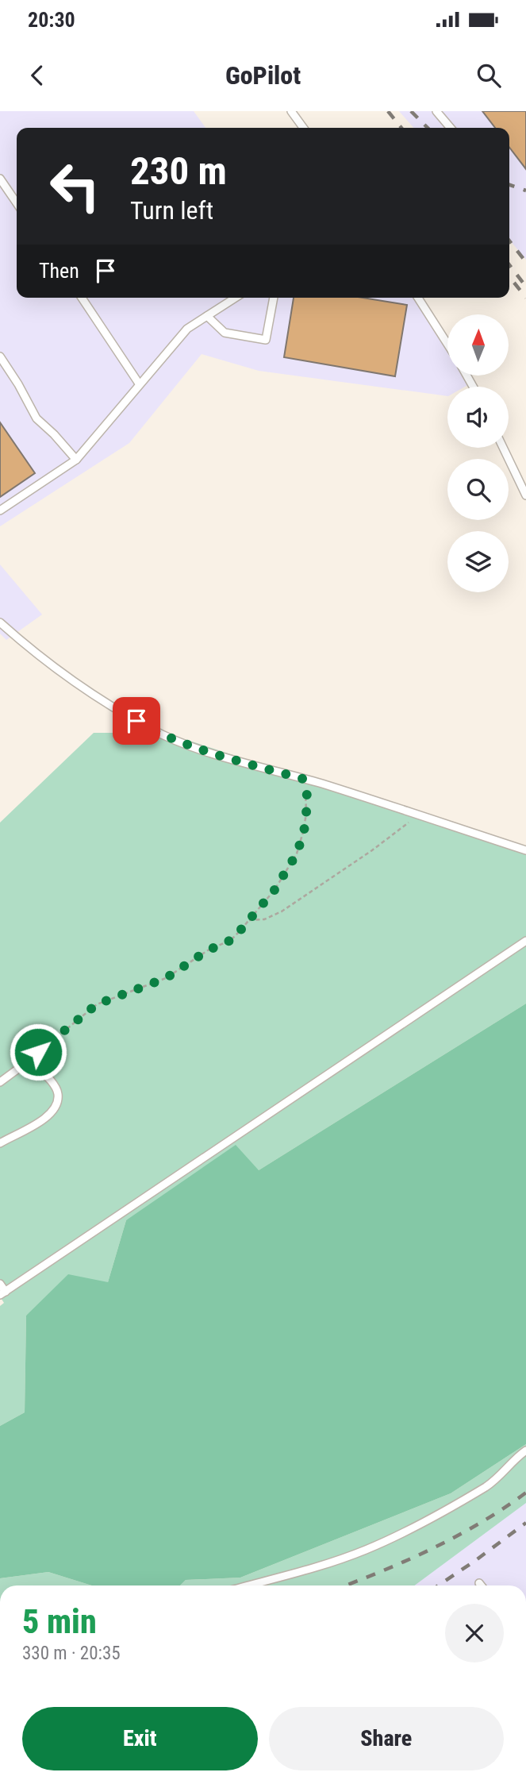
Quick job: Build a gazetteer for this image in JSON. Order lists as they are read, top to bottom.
{
  "north": "top",
  "page": {
    "status": "20:30",
    "header": "GoPilot",
    "turn": ["230 m", "Turn left"],
    "then": "Then",
    "heading": ["5 min", "330 m · 20:35"],
    "buttons": ["Exit", "Share"]
  }
}
